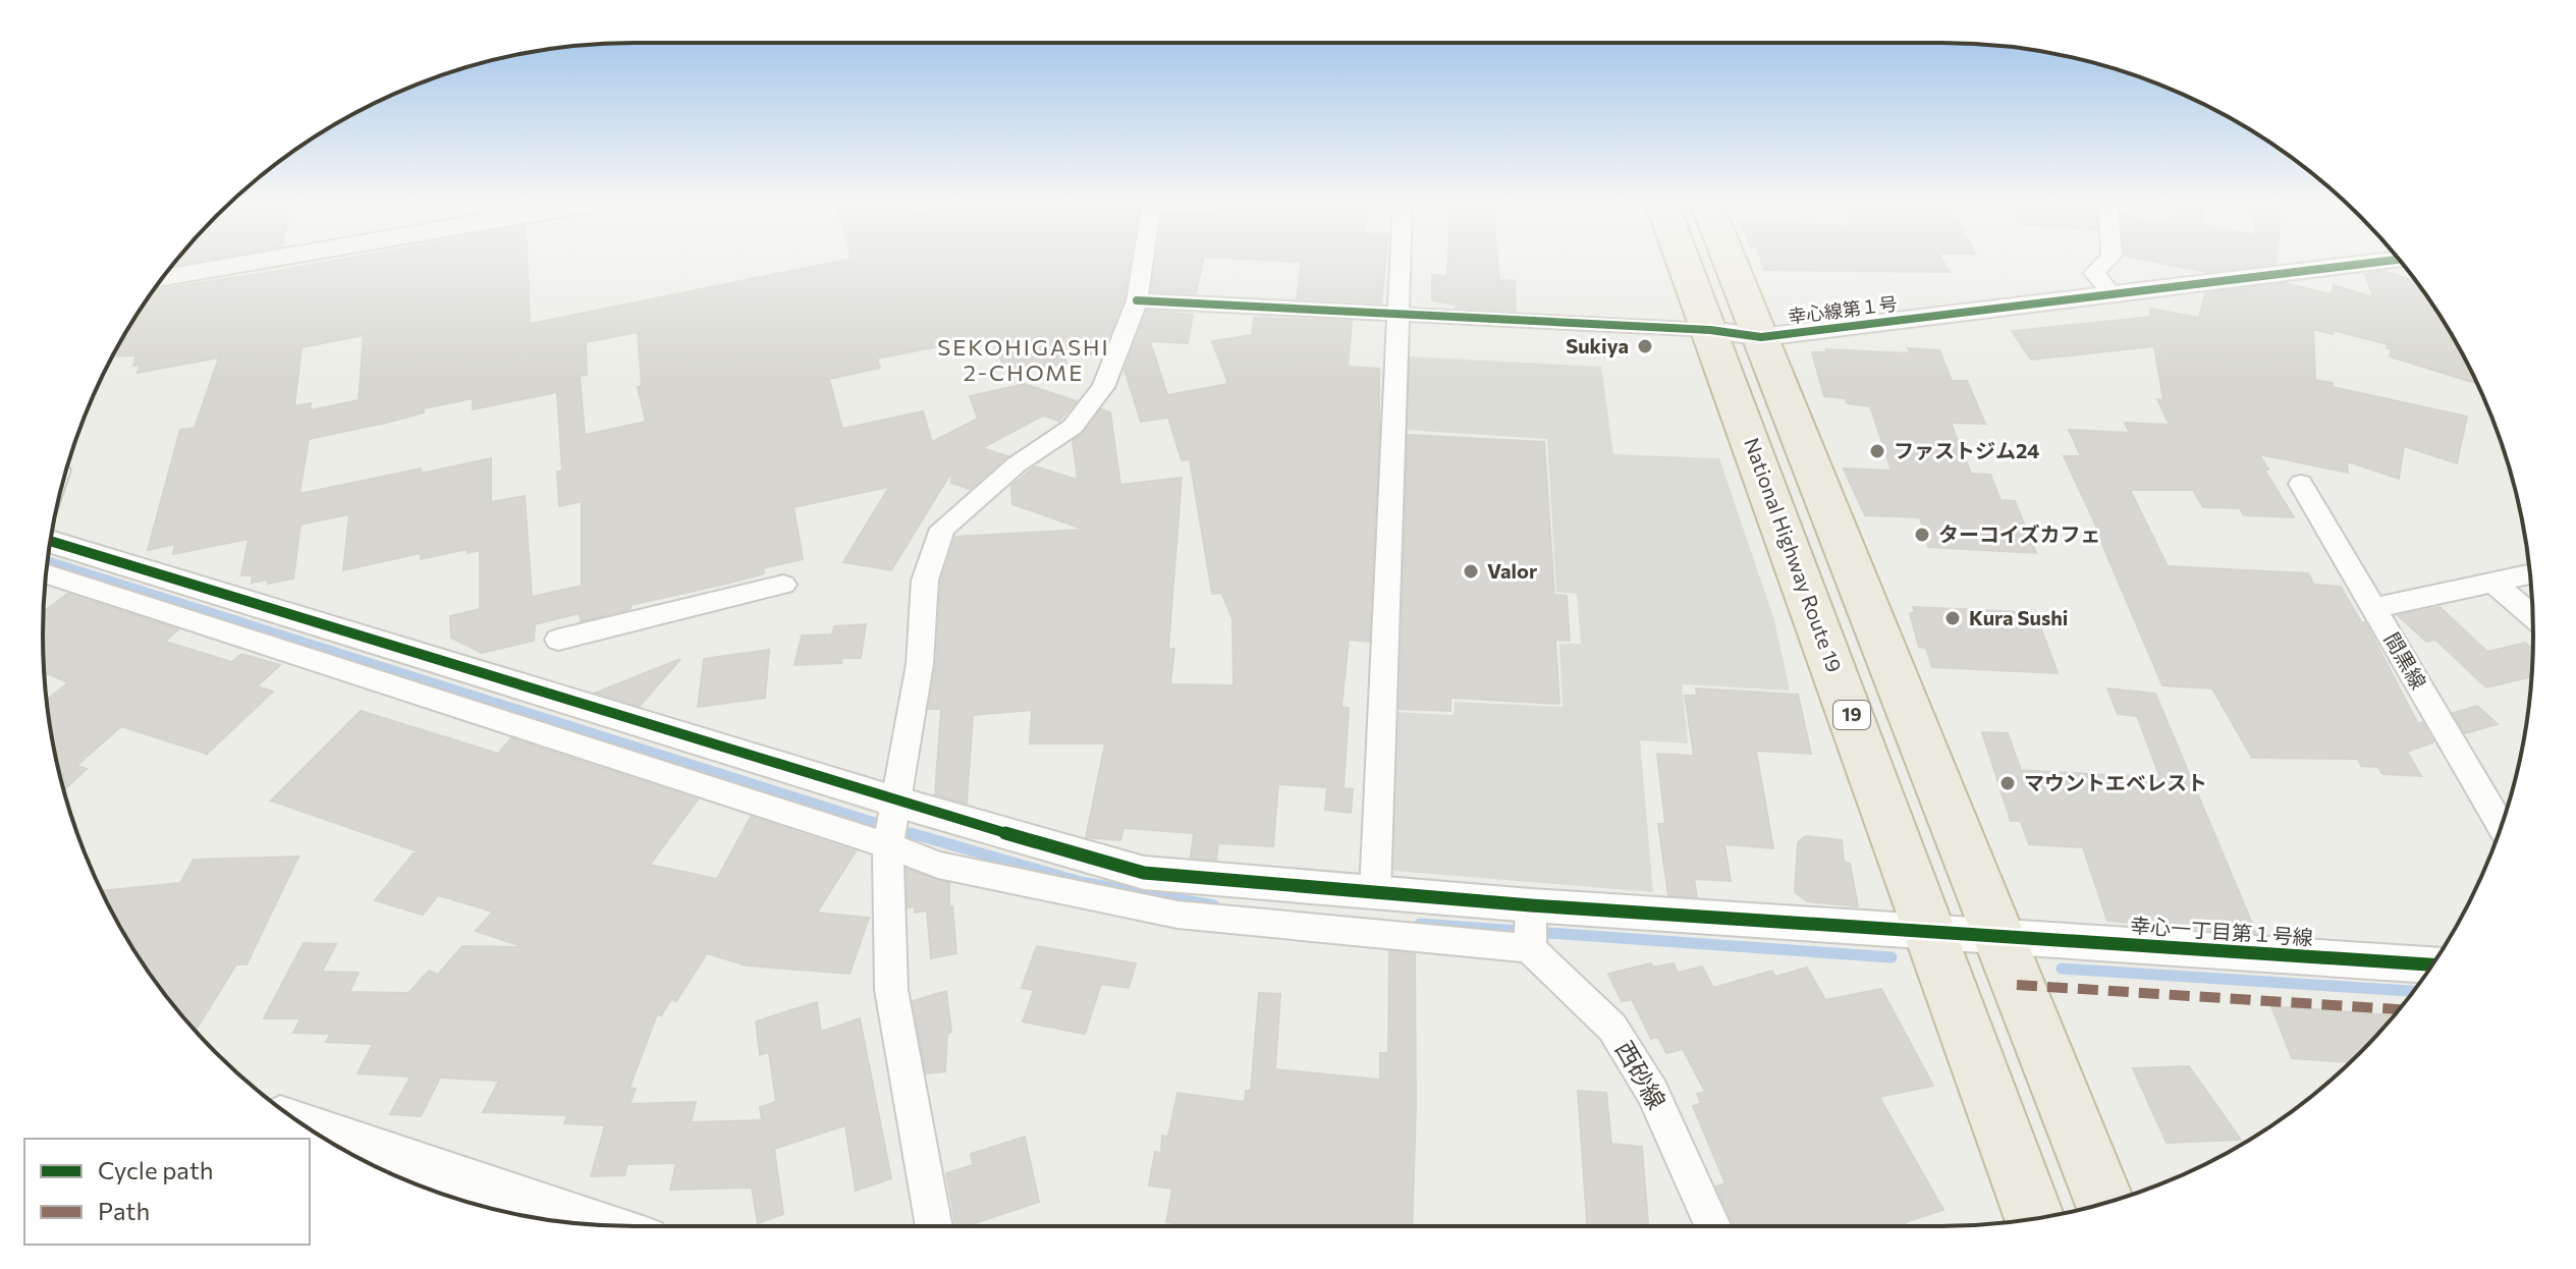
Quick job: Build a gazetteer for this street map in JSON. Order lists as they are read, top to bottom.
{
  "streets": {
    "highway": ["National Highway Route 19", "19"],
    "street": [
      "幸心線第１号",
      "間黒線",
      "幸心一丁目第１号線",
      "西砂線"
    ]
  },
  "crossings": [
    ["幸心線第１号", "National Highway Route 19"],
    ["National Highway Route 19", "幸心一丁目第１号線"],
    ["幸心一丁目第１号線", "西砂線"]
  ],
  "districts": ["SEKOHIGASHI 2-CHOME"],
  "places": [
    "Sukiya",
    "ファストジム24",
    "ターコイズカフェ",
    "Valor",
    "Kura Sushi",
    "マウントエベレスト"
  ],
  "legend": ["Cycle path", "Path"]
}
